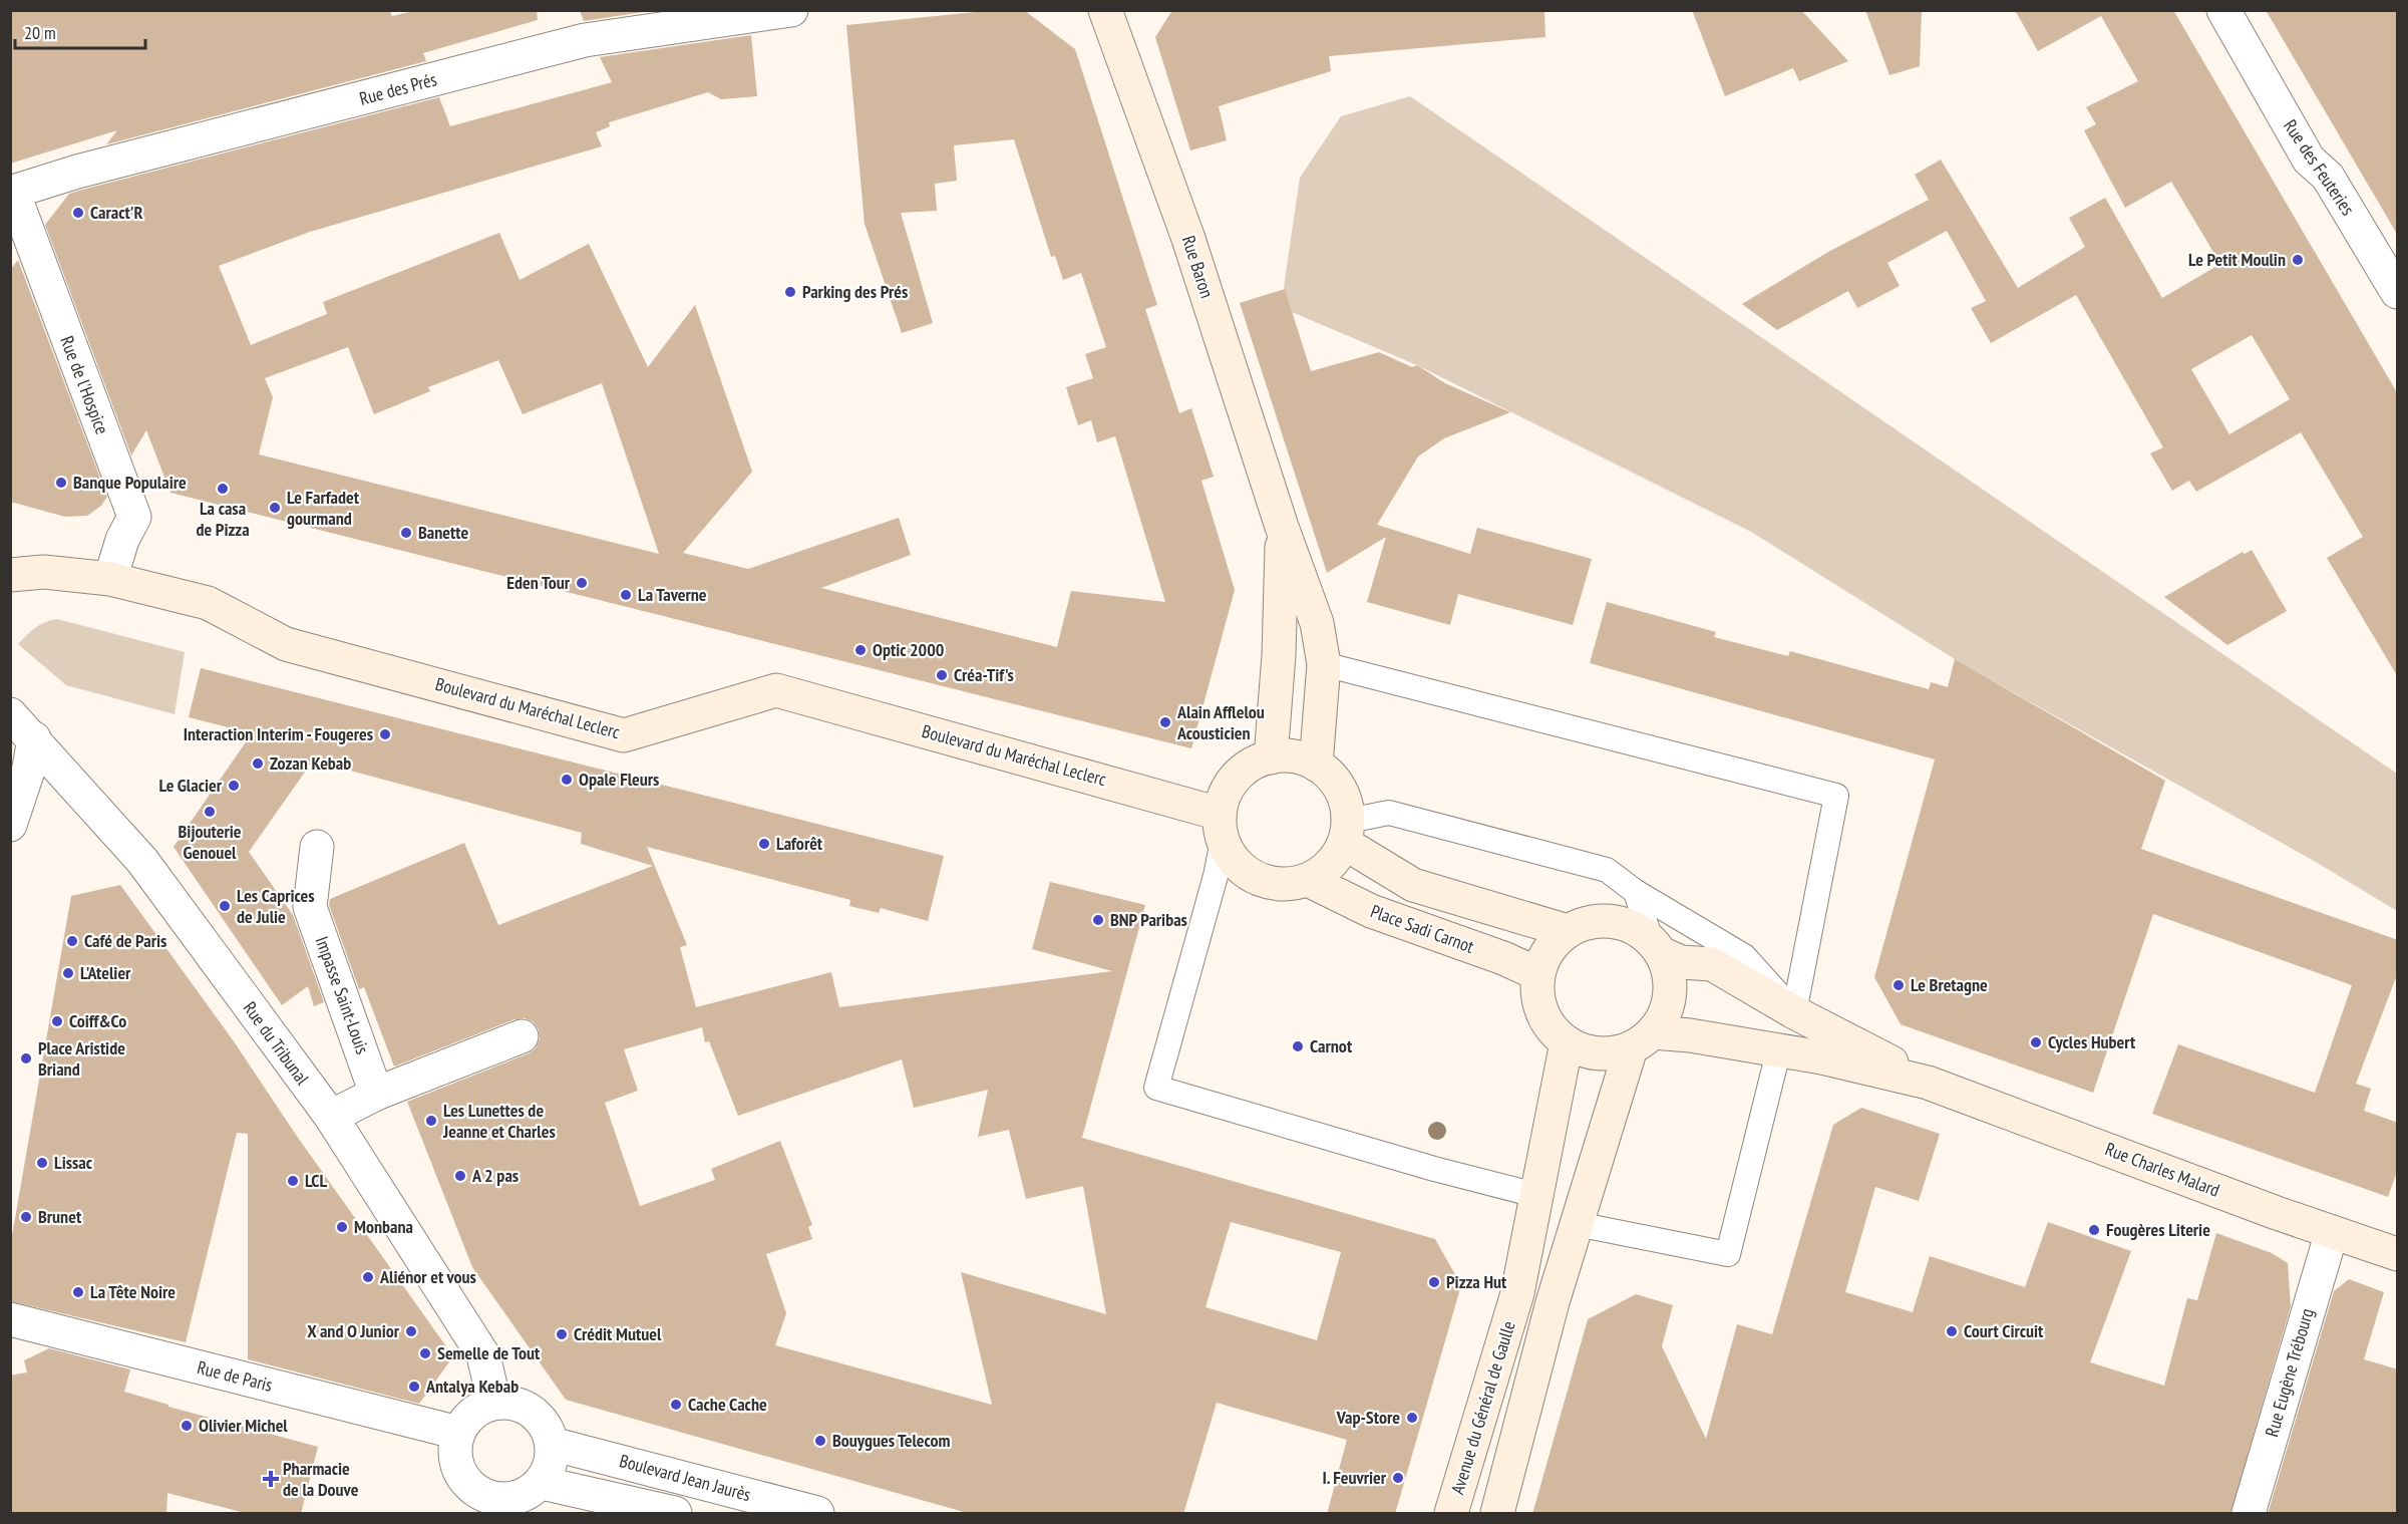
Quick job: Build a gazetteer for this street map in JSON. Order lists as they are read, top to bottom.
{
  "streets": {
    "main road": [
      "Rue Baron",
      "Boulevard du Maréchal Leclerc",
      "Place Sadi Carnot",
      "Rue Charles Malard",
      "Avenue du Général de Gaulle"
    ],
    "street": [
      "Rue des Prés",
      "Rue des Feuteries",
      "Rue de l'Hospice",
      "Impasse Saint-Louis",
      "Rue du Tribunal",
      "Rue Eugène Trébourg",
      "Rue de Paris",
      "Boulevard Jean Jaurès"
    ]
  },
  "crossings": [
    ["Rue des Prés", "Rue de l'Hospice"],
    ["Rue Baron", "Boulevard du Maréchal Leclerc"],
    ["Rue Baron", "Place Sadi Carnot"],
    ["Rue de l'Hospice", "Boulevard du Maréchal Leclerc"],
    ["Boulevard du Maréchal Leclerc", "Place Sadi Carnot"],
    ["Rue du Tribunal", "Rue de Paris"],
    ["Rue du Tribunal", "Boulevard Jean Jaurès"],
    ["Rue Charles Malard", "Rue Eugène Trébourg"],
    ["Rue de Paris", "Boulevard Jean Jaurès"]
  ],
  "places": {
    "other": [
      "Caract'R",
      "Le Petit Moulin",
      "Parking des Prés",
      "Banque Populaire",
      "La casa de Pizza",
      "Le Farfadet gourmand",
      "Banette",
      "Eden Tour",
      "La Taverne",
      "Optic 2000",
      "Créa-Tif's",
      "Alain Afflelou Acousticien",
      "Interaction Interim - Fougeres",
      "Zozan Kebab",
      "Opale Fleurs",
      "Le Glacier",
      "Bijouterie Genouel",
      "Laforêt",
      "Les Caprices de Julie",
      "BNP Paribas",
      "Café de Paris",
      "L'Atelier",
      "Le Bretagne",
      "Coiff&Co",
      "Cycles Hubert",
      "Carnot",
      "Place Aristide Briand",
      "Les Lunettes de Jeanne et Charles",
      "Lissac",
      "A 2 pas",
      "LCL",
      "Brunet",
      "Monbana",
      "Fougères Literie",
      "Aliénor et vous",
      "Pizza Hut",
      "La Tête Noire",
      "X and O Junior",
      "Court Circuit",
      "Crédit Mutuel",
      "Semelle de Tout",
      "Antalya Kebab",
      "Cache Cache",
      "Vap-Store",
      "Olivier Michel",
      "Bouygues Telecom",
      "I. Feuvrier"
    ],
    "health": ["Pharmacie de la Douve"]
  },
  "scale_bar": "20 m"
}
